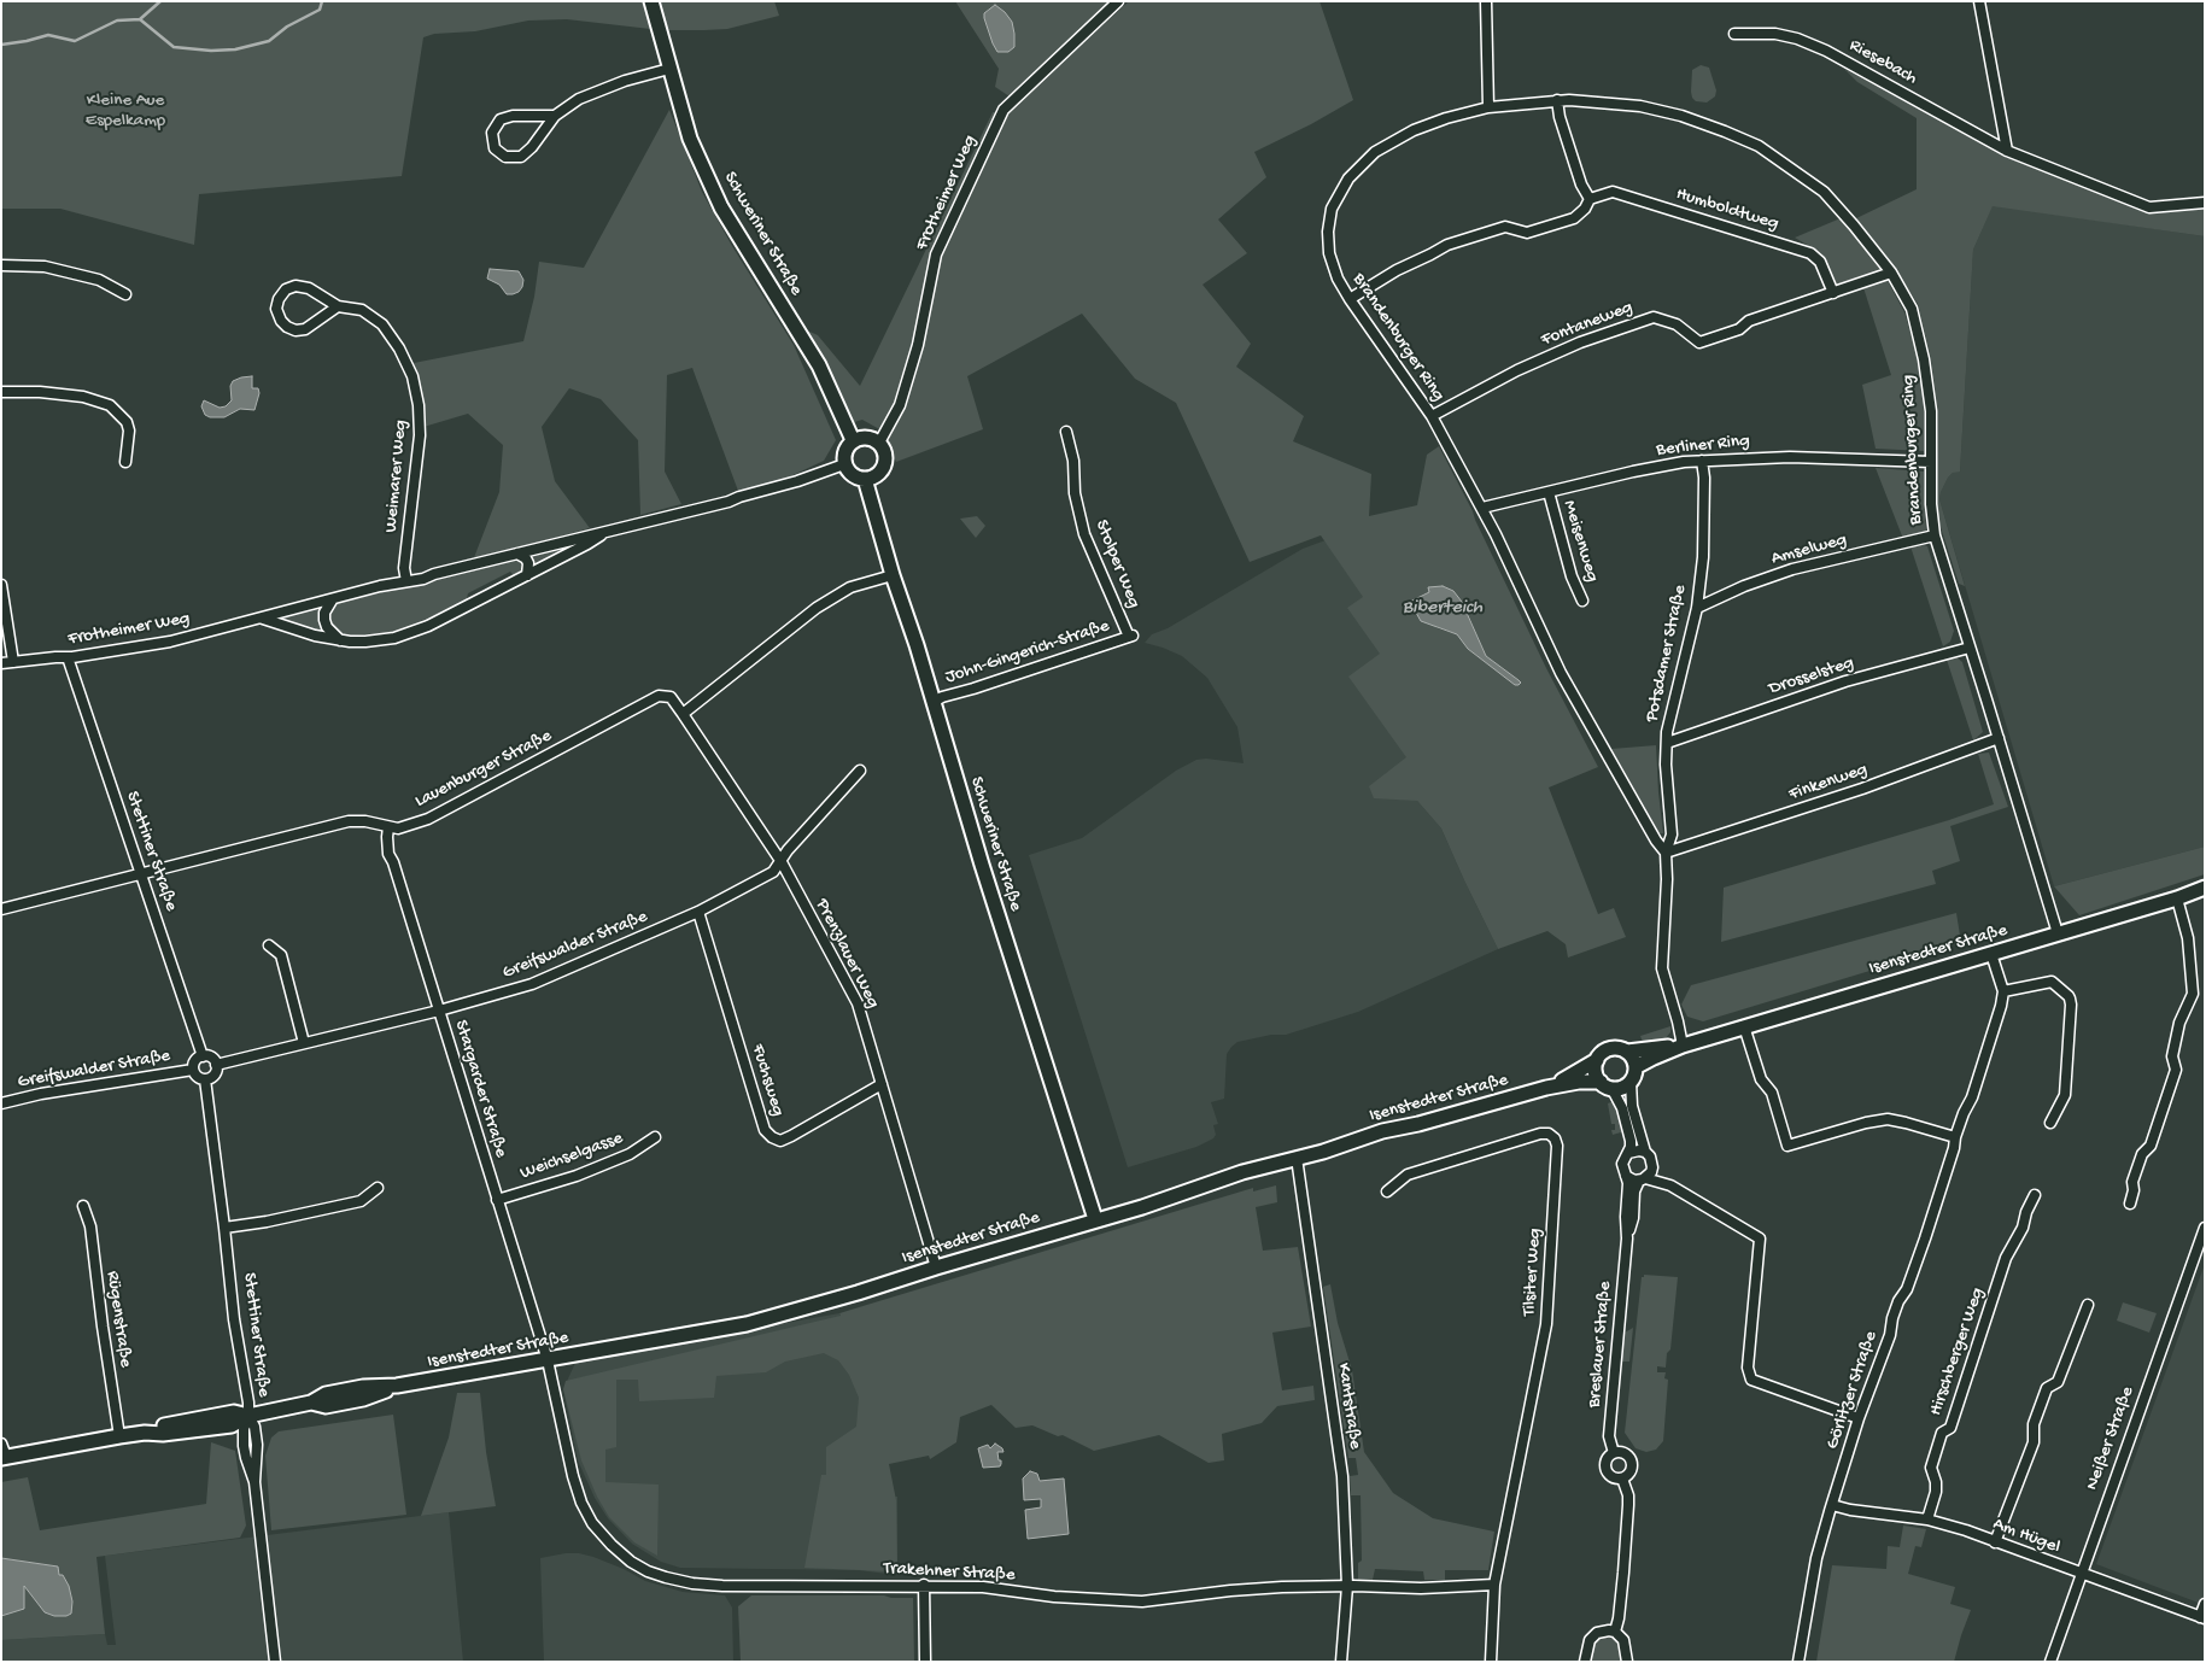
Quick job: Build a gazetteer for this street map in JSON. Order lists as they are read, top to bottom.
{
  "streets": {
    "street": [
      "Riesebach",
      "Frotheimer Weg",
      "Humboldtweg",
      "Schweriner Straße",
      "Fontaneweg",
      "Brandenburger Ring",
      "Berliner Ring",
      "Weimarer Weg",
      "Meisenweg",
      "Amselweg",
      "Stolper Weg",
      "John-Gingerich-Straße",
      "Potsdamer Straße",
      "Drosselsteg",
      "Lauenburger Straße",
      "Finkenweg",
      "Stettiner Straße",
      "Greifswalder Straße",
      "Isenstedter Straße",
      "Prenzlauer Weg",
      "Fuchsweg",
      "Stargarder Straße",
      "Weichselgasse",
      "Tilsiter Weg",
      "Rügenstraße",
      "Breslauer Straße",
      "Hirschberger Weg",
      "Görlitzer Straße",
      "Kantstraße",
      "Neißer Straße",
      "Am Hügel",
      "Trakehner Straße"
    ]
  },
  "crossings": [
    ["Frotheimer Weg", "Schweriner Straße"],
    ["Frotheimer Weg", "Weimarer Weg"],
    ["Frotheimer Weg", "Stettiner Straße"],
    ["Humboldtweg", "Fontaneweg"],
    ["Schweriner Straße", "John-Gingerich-Straße"],
    ["Schweriner Straße", "Isenstedter Straße"],
    ["Fontaneweg", "Brandenburger Ring"],
    ["Brandenburger Ring", "Berliner Ring"],
    ["Brandenburger Ring", "Amselweg"],
    ["Brandenburger Ring", "Potsdamer Straße"],
    ["Brandenburger Ring", "Drosselsteg"],
    ["Brandenburger Ring", "Finkenweg"],
    ["Brandenburger Ring", "Isenstedter Straße"],
    ["Berliner Ring", "Meisenweg"],
    ["Berliner Ring", "Potsdamer Straße"],
    ["Amselweg", "Potsdamer Straße"],
    ["Stolper Weg", "John-Gingerich-Straße"],
    ["Potsdamer Straße", "Drosselsteg"],
    ["Potsdamer Straße", "Finkenweg"],
    ["Lauenburger Straße", "Stettiner Straße"],
    ["Lauenburger Straße", "Prenzlauer Weg"],
    ["Lauenburger Straße", "Stargarder Straße"],
    ["Stettiner Straße", "Greifswalder Straße"],
    ["Stettiner Straße", "Isenstedter Straße"],
    ["Greifswalder Straße", "Prenzlauer Weg"],
    ["Greifswalder Straße", "Fuchsweg"],
    ["Greifswalder Straße", "Stargarder Straße"],
    ["Isenstedter Straße", "Prenzlauer Weg"],
    ["Isenstedter Straße", "Stargarder Straße"],
    ["Isenstedter Straße", "Rügenstraße"],
    ["Isenstedter Straße", "Kantstraße"],
    ["Isenstedter Straße", "Trakehner Straße"],
    ["Prenzlauer Weg", "Fuchsweg"],
    ["Stargarder Straße", "Weichselgasse"],
    ["Stargarder Straße", "Trakehner Straße"],
    ["Tilsiter Weg", "Trakehner Straße"],
    ["Hirschberger Weg", "Am Hügel"],
    ["Görlitzer Straße", "Am Hügel"],
    ["Kantstraße", "Trakehner Straße"],
    ["Neißer Straße", "Am Hügel"]
  ],
  "water": ["Biberteich"],
  "parks": ["Kleine Aue Espelkamp"]
}
